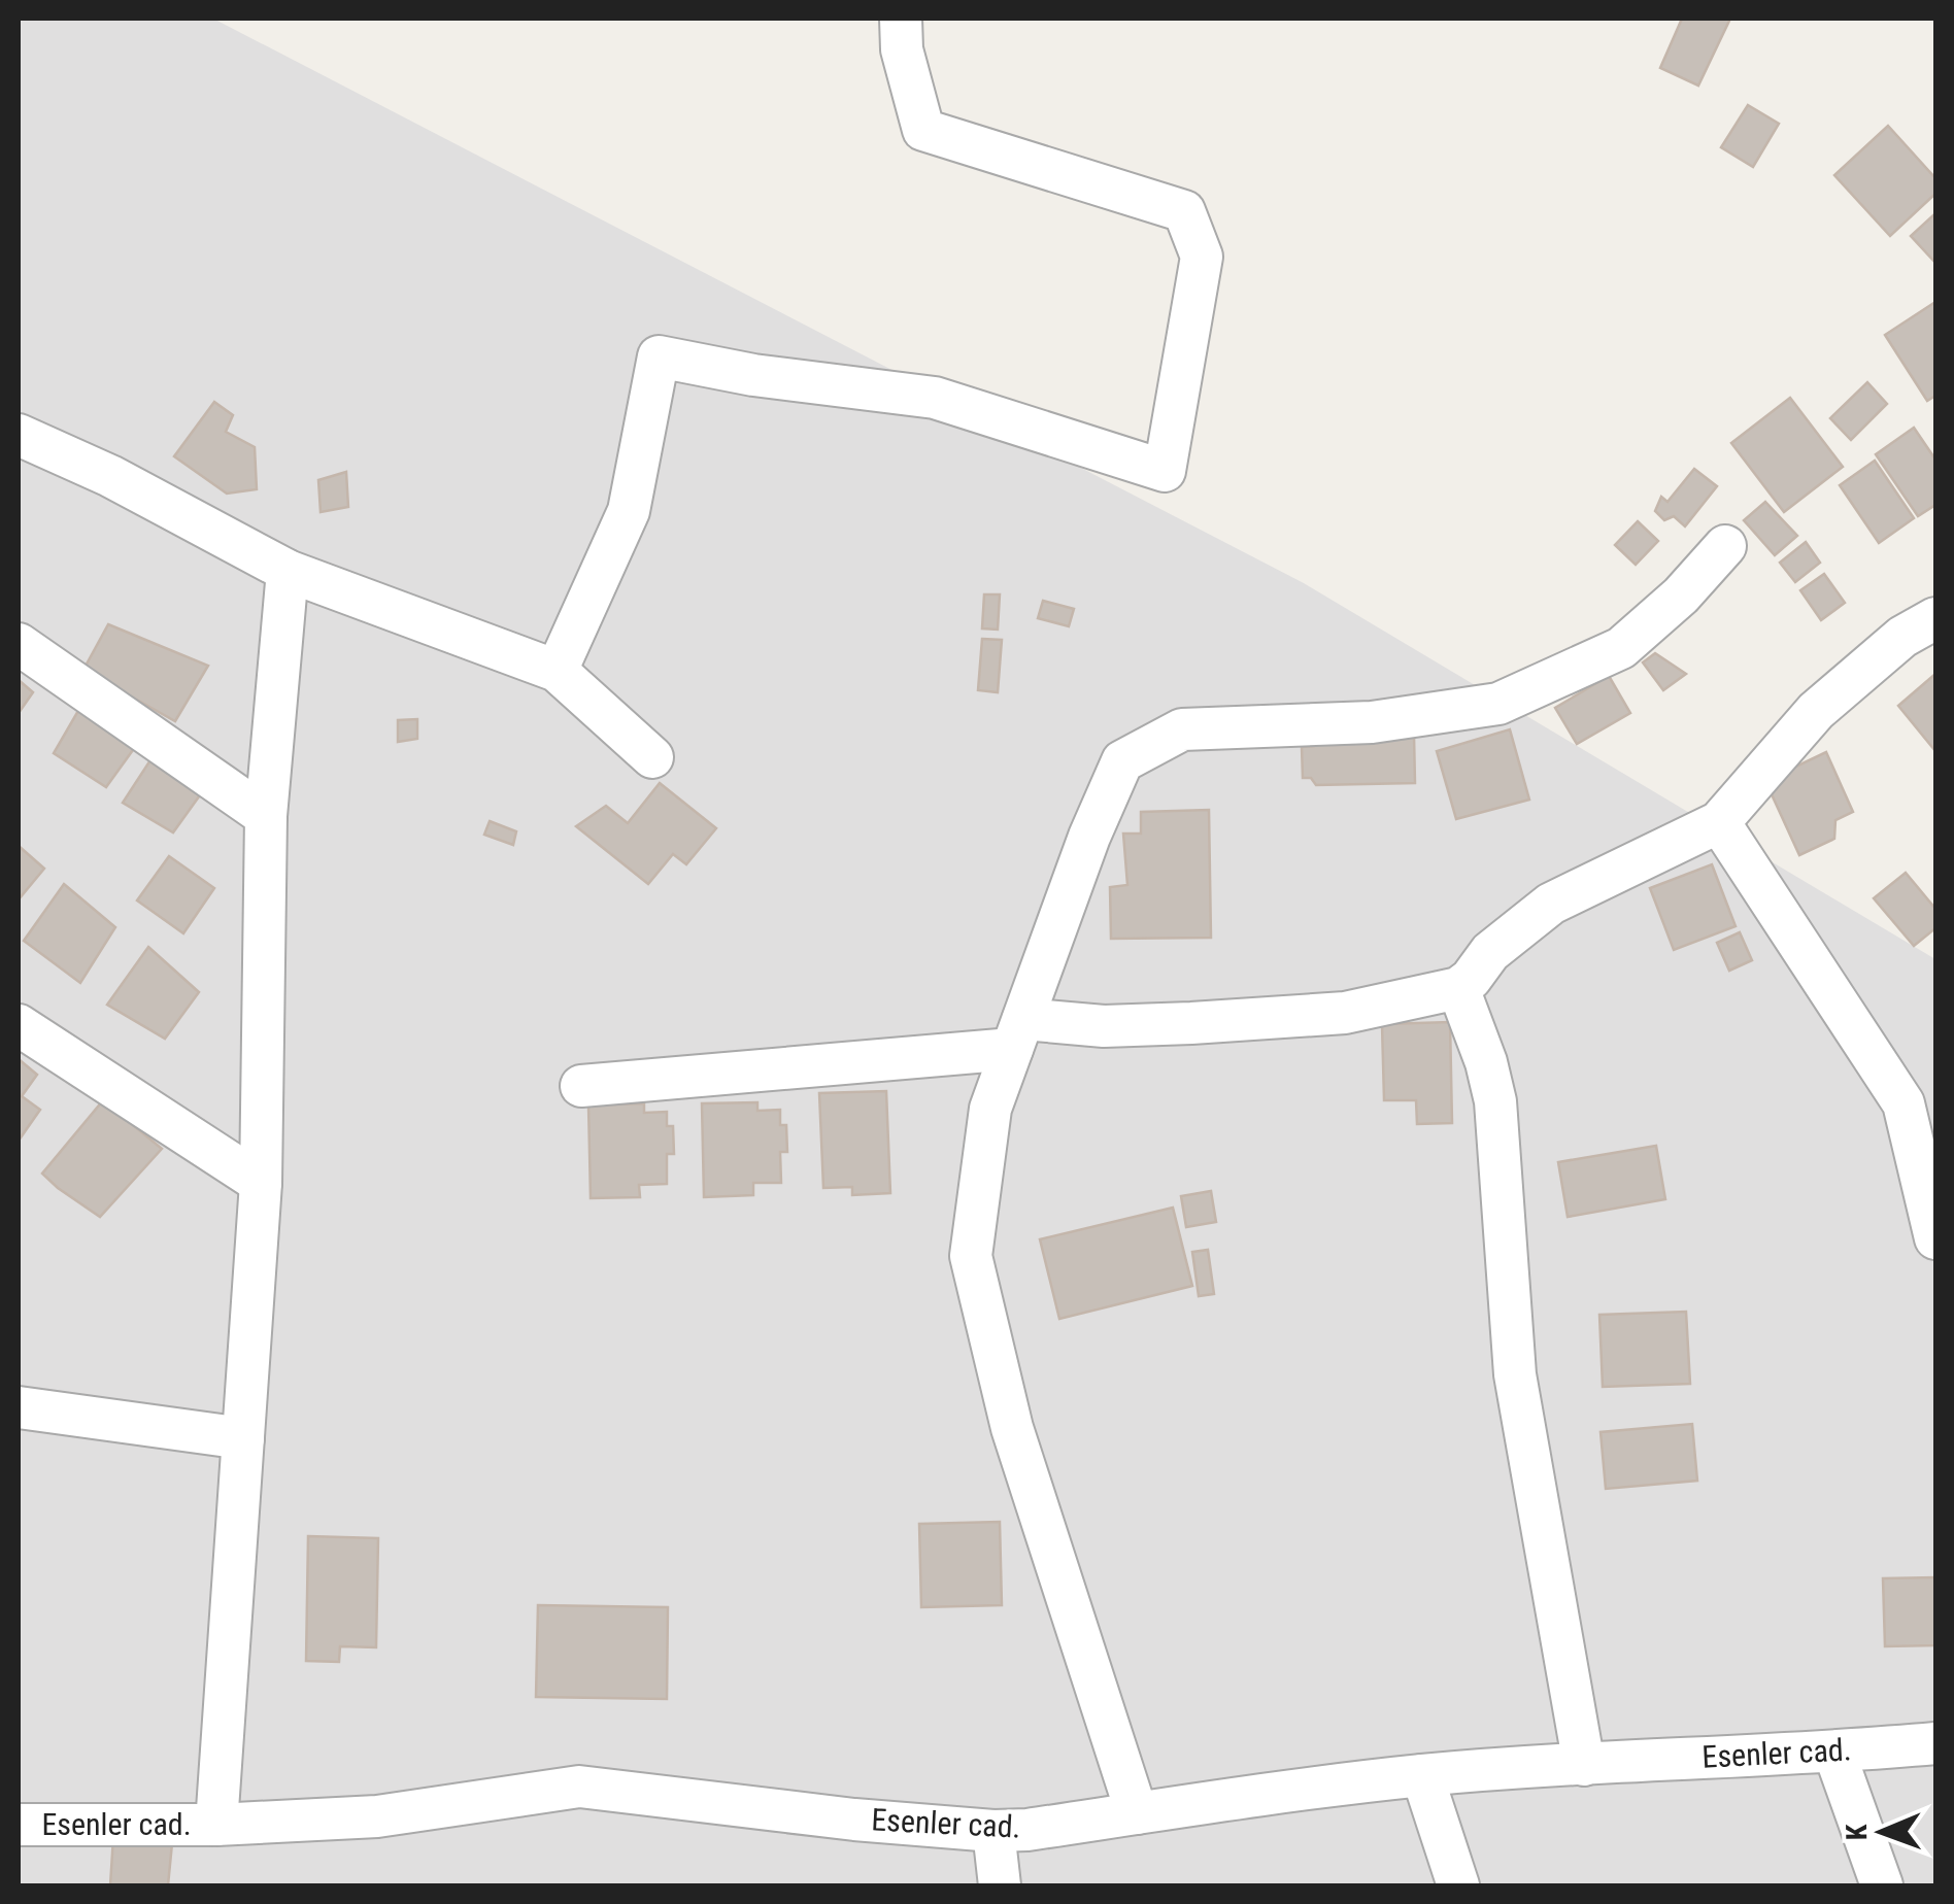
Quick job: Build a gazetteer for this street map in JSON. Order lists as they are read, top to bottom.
{
  "streets": {
    "street": ["Esenler cad."]
  },
  "north": "left"
}
